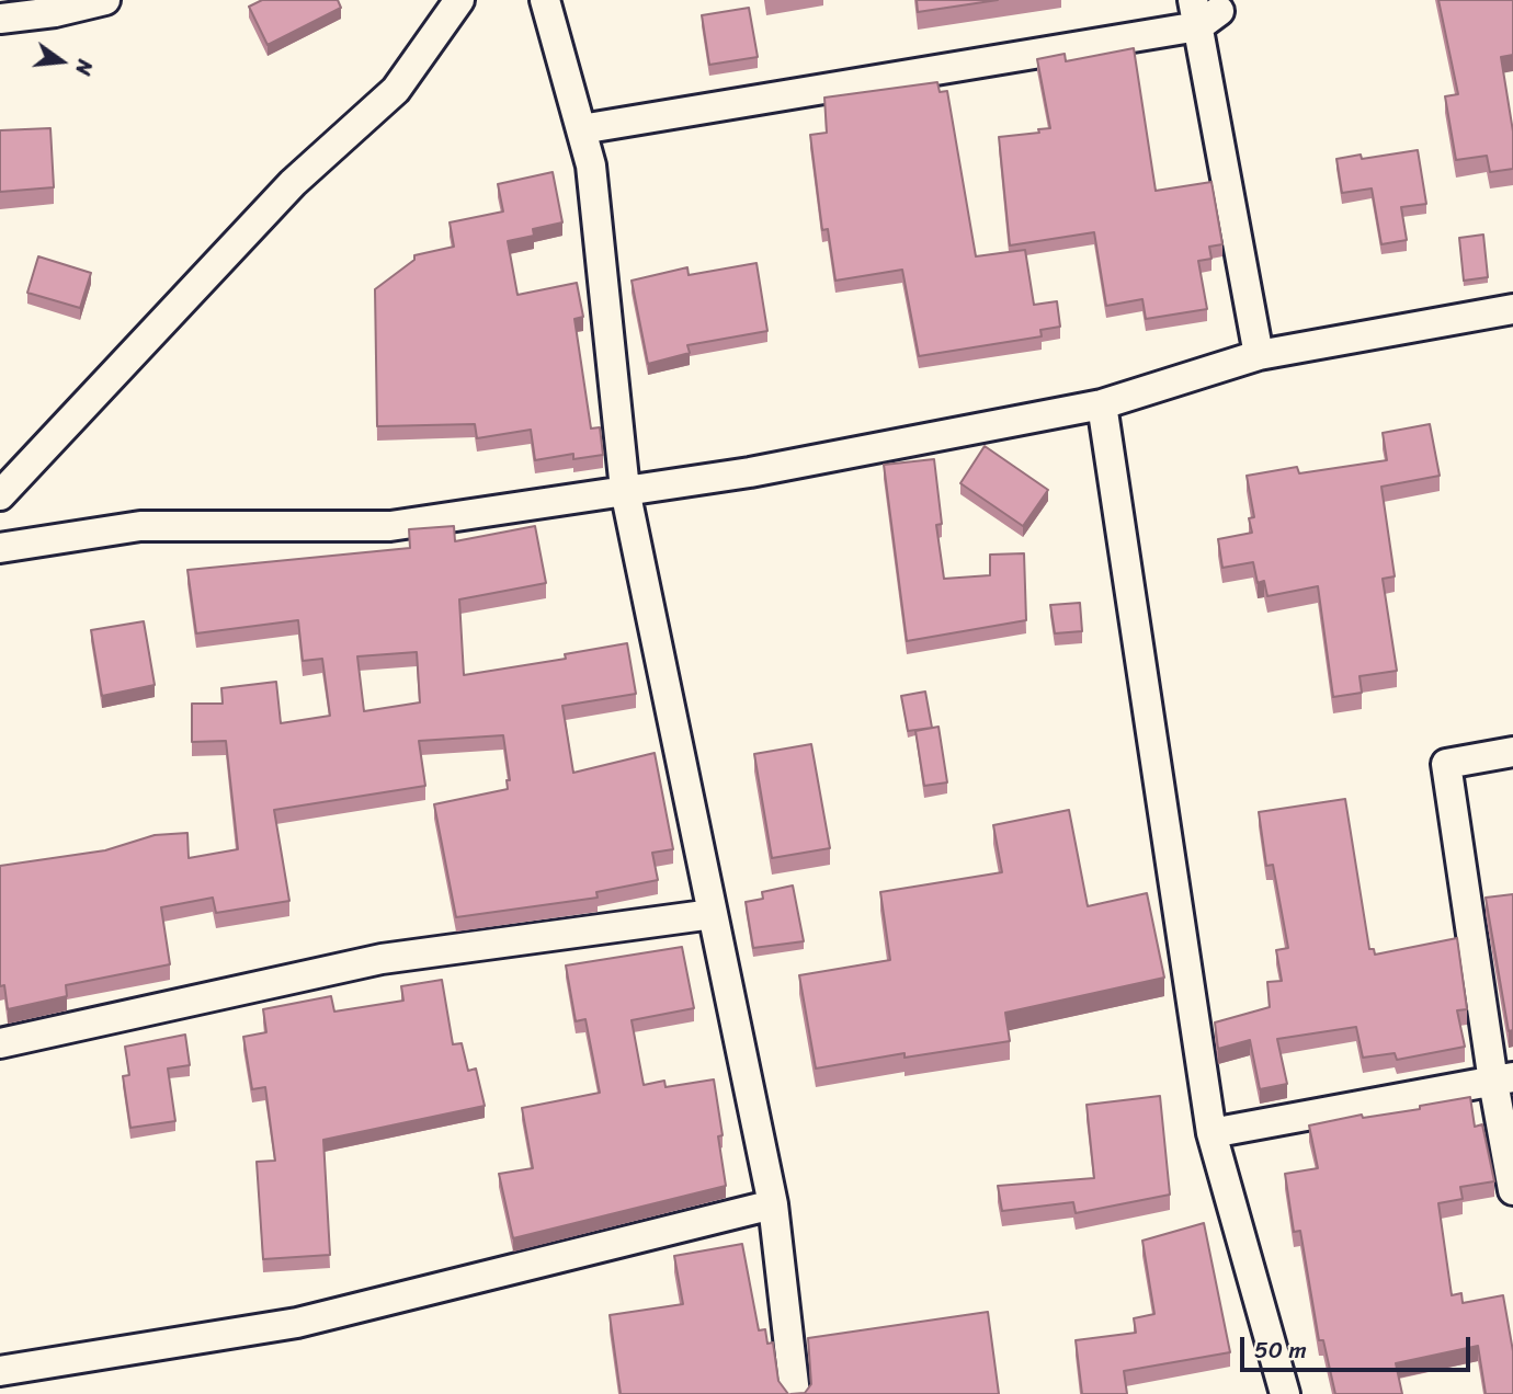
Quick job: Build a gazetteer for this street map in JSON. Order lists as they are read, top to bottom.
{
  "scale_bar": "50 m",
  "north": "right"
}
